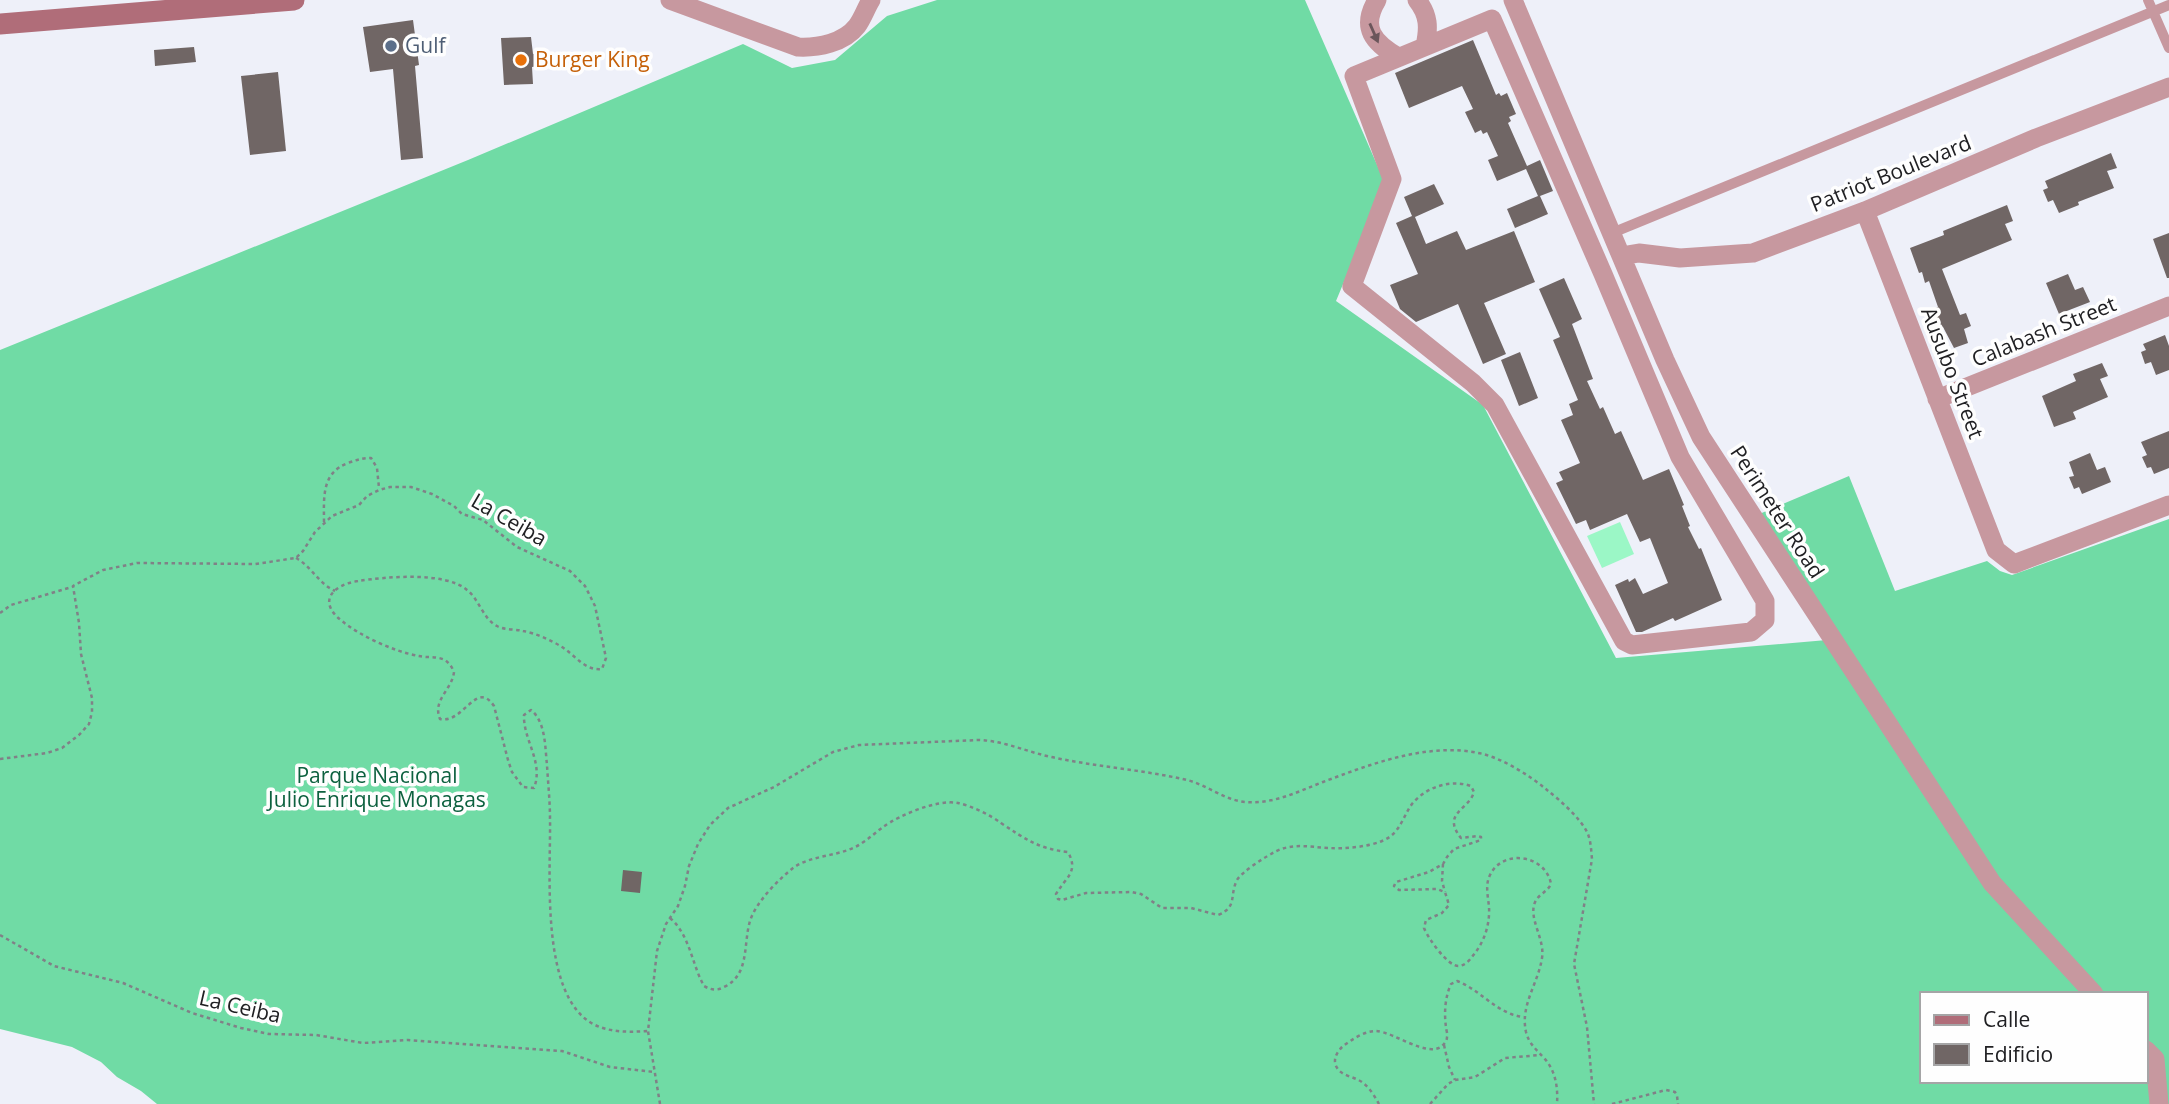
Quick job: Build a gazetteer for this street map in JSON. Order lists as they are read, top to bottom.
{
  "streets": {
    "street": [
      "Patriot Boulevard",
      "Calabash Street",
      "Ausubo Street",
      "Perimeter Road"
    ],
    "path": ["La Ceiba"]
  },
  "crossings": [
    ["Patriot Boulevard", "Ausubo Street"],
    ["Patriot Boulevard", "Perimeter Road"],
    ["Calabash Street", "Ausubo Street"]
  ],
  "parks": ["Parque Nacional Julio Enrique Monagas"],
  "places": ["Gulf", "Burger King"],
  "legend": ["Calle", "Edificio"]
}
